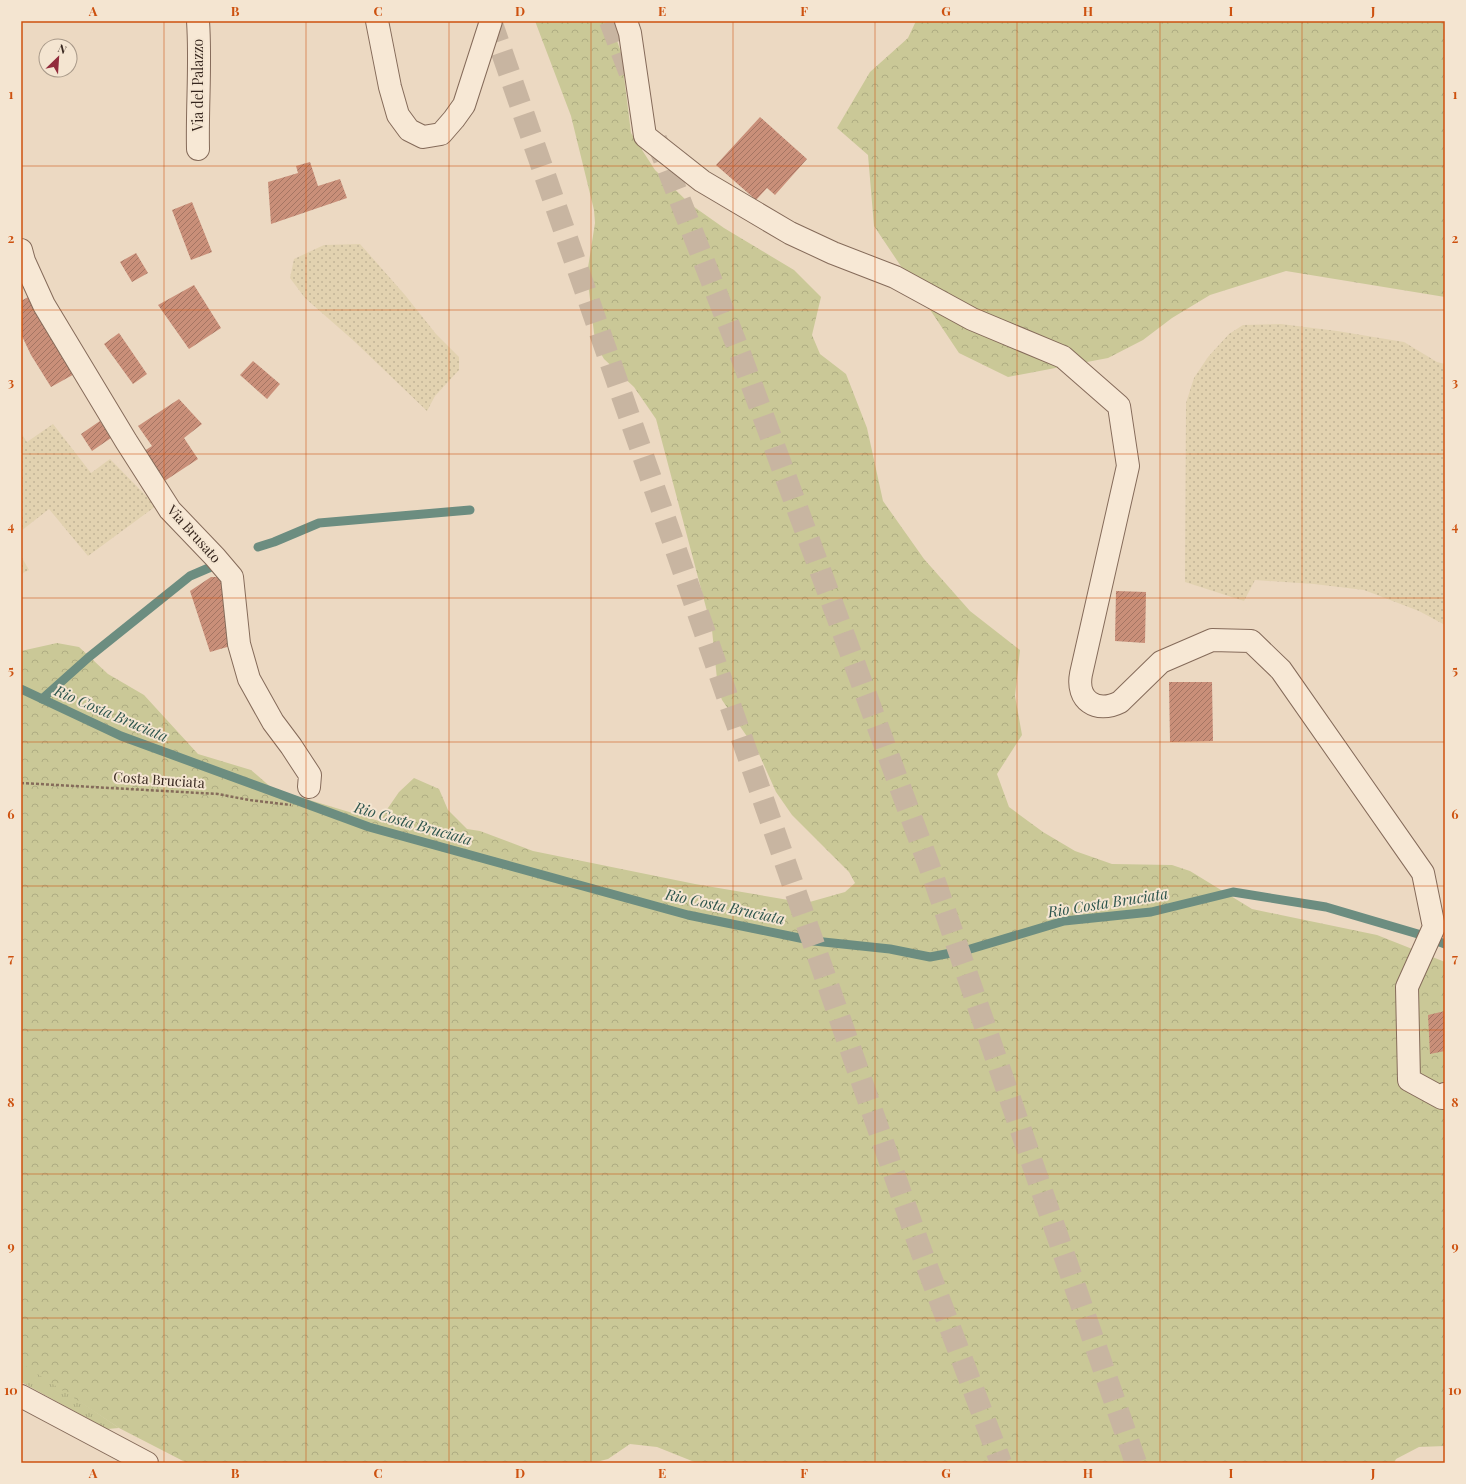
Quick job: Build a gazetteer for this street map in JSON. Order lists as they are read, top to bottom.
{
  "streets": {
    "street": ["Via del Palazzo", "Via Brusato"],
    "path": ["Costa Bruciata"]
  },
  "water": ["Rio Costa Bruciata"],
  "north": "top right",
  "grid": {
    "columns": [
      "A",
      "B",
      "C",
      "D",
      "E",
      "F",
      "G",
      "H",
      "I",
      "J"
    ],
    "rows": [
      "1",
      "2",
      "3",
      "4",
      "5",
      "6",
      "7",
      "8",
      "9",
      "10"
    ]
  }
}
